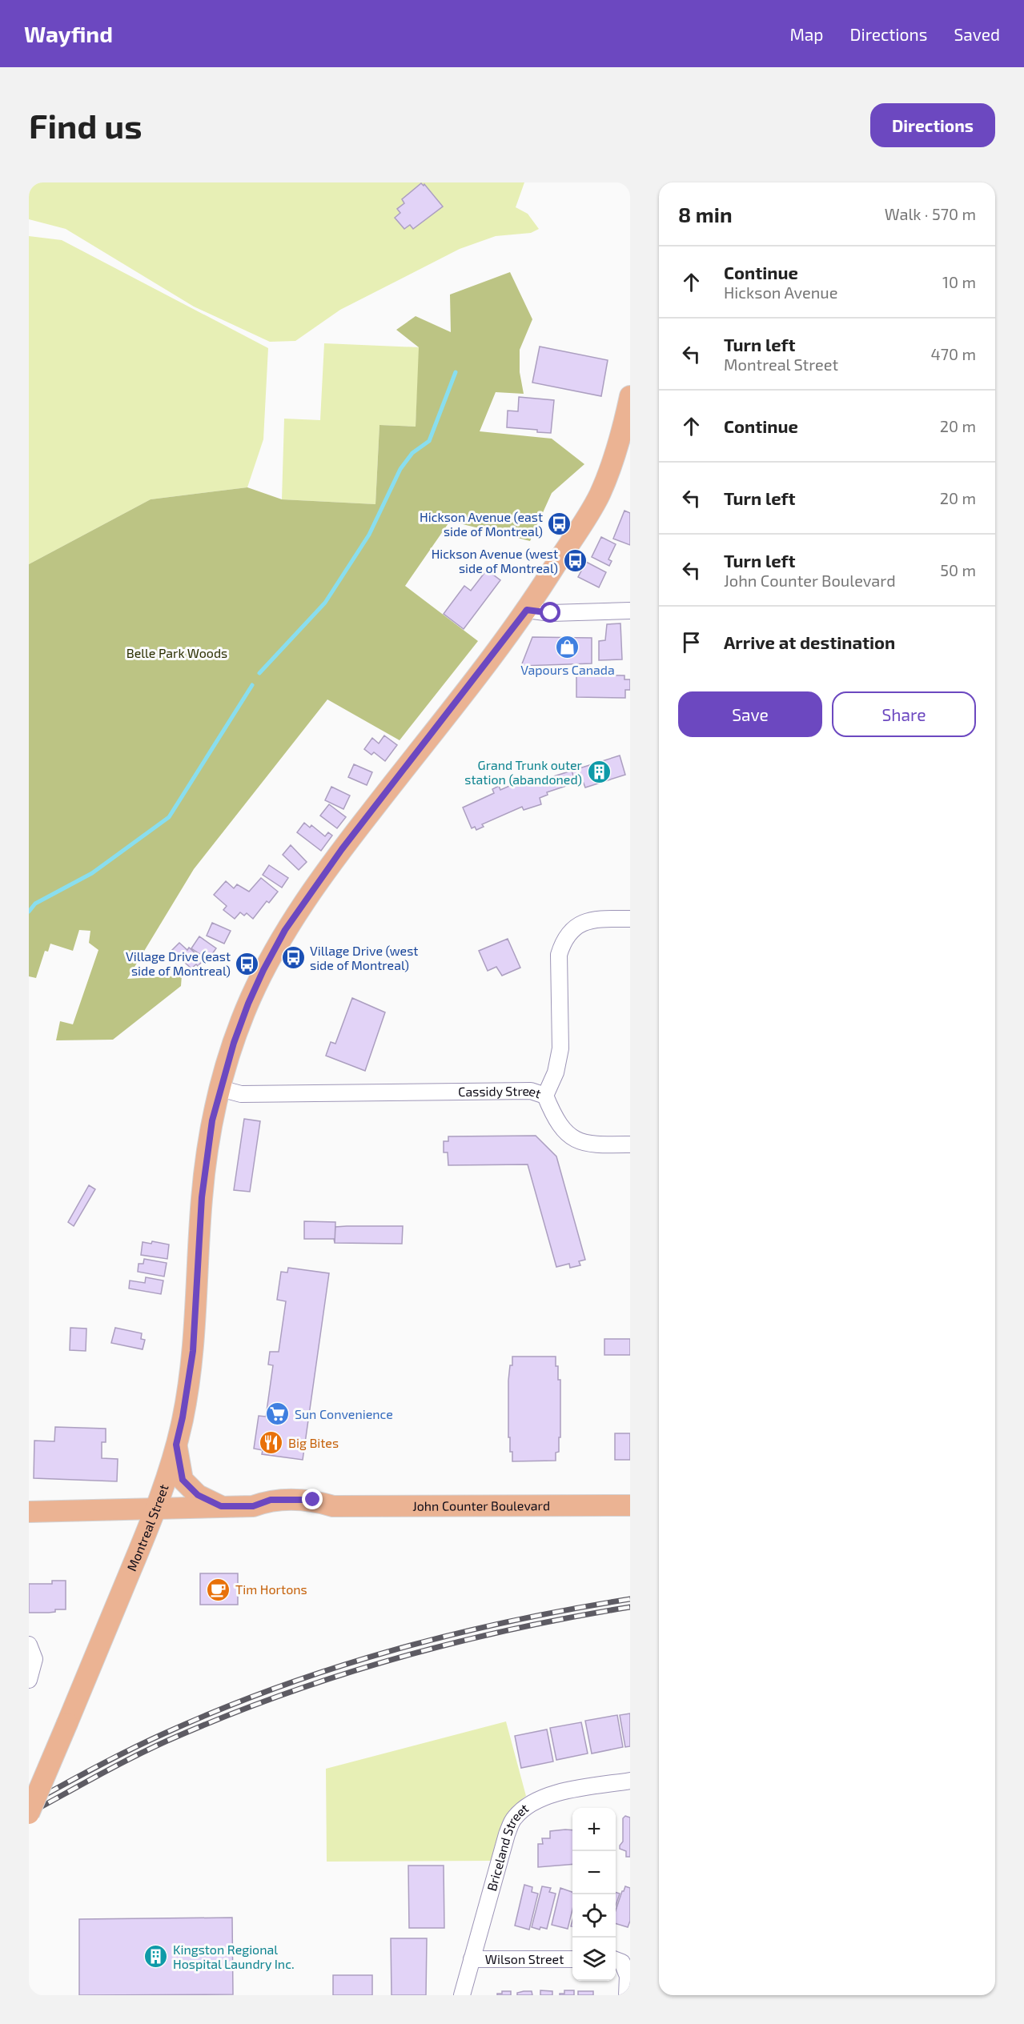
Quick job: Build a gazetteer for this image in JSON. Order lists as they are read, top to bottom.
{
  "streets": {
    "main road": ["John Counter Boulevard", "Montreal Street"],
    "street": ["Cassidy Street", "Briceland Street", "Wilson Street"]
  },
  "crossings": [
    ["Cassidy Street", "Montreal Street"],
    ["John Counter Boulevard", "Montreal Street"],
    ["Briceland Street", "Wilson Street"]
  ],
  "parks": ["Belle Park Woods"],
  "places": {
    "bus stop": [
      "Hickson Avenue (east side of Montreal)",
      "Hickson Avenue (west side of Montreal)",
      "Village Drive (west side of Montreal)",
      "Village Drive (east side of Montreal)"
    ],
    "shop": ["Vapours Canada"],
    "building": ["Grand Trunk outer station (abandoned)", "Kingston Regional Hospital Laundry Inc."],
    "supermarket": ["Sun Convenience"],
    "restaurant": ["Big Bites"],
    "cafe": ["Tim Hortons"]
  },
  "page": {
    "header": "Wayfind",
    "nav": ["Map", "Directions", "Saved"],
    "buttons": [
      "Directions",
      ["Save", "Share"]
    ],
    "title": "Find us",
    "heading": ["8 min", "Walk · 570 m"],
    "list": [
      ["Continue", "Hickson Avenue", "10 m"],
      ["Turn left", "Montreal Street", "470 m"],
      ["Continue", "20 m"],
      ["Turn left", "20 m"],
      ["Turn left", "John Counter Boulevard", "50 m"],
      "Arrive at destination"
    ],
    "map_buttons": ["+", "−"]
  }
}
